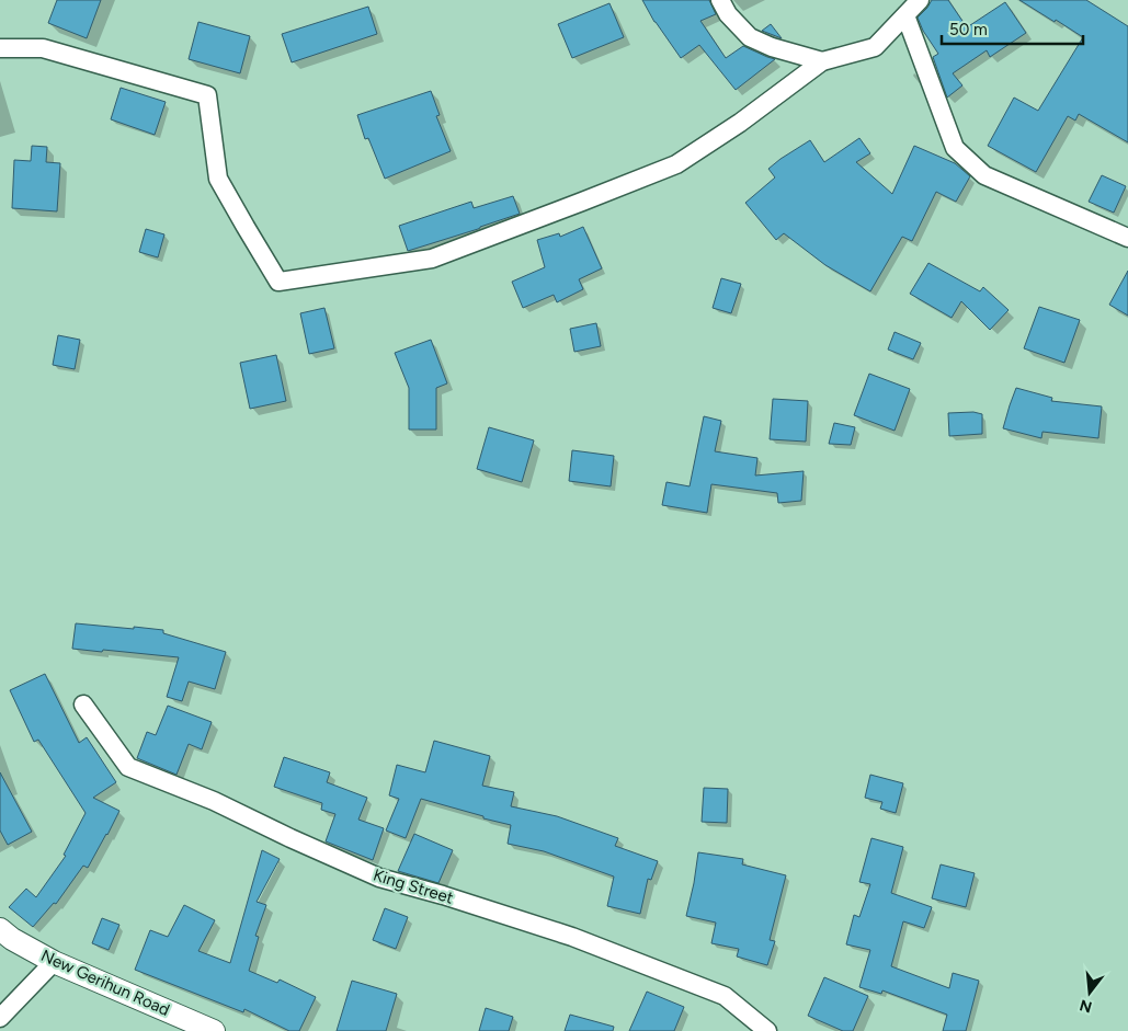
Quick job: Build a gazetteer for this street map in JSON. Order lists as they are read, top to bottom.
{
  "streets": {
    "street": ["King Street", "New Gerihun Road"]
  },
  "scale_bar": "50 m",
  "north": "bottom"
}
